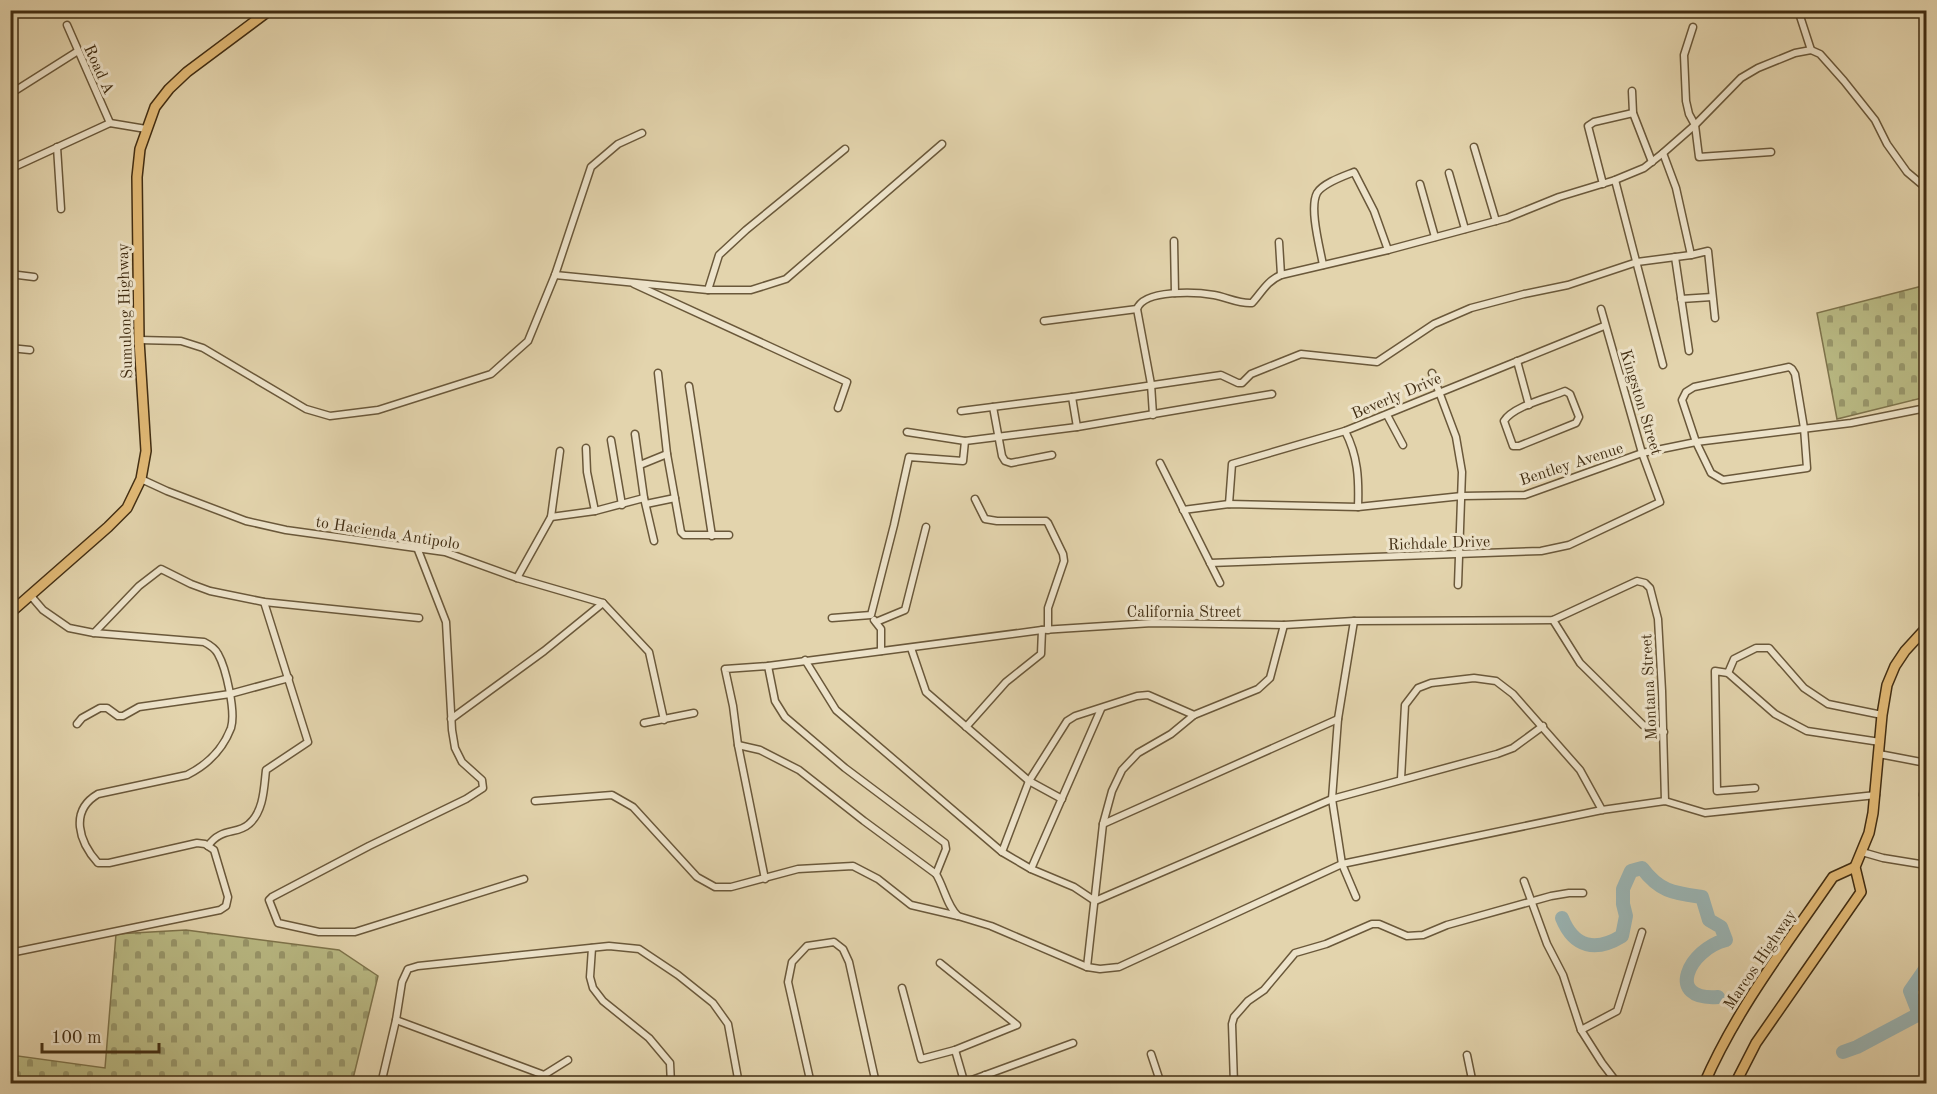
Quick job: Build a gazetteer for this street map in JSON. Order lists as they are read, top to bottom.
{
  "streets": {
    "main road": ["Sumulong Highway", "Marcos Highway"],
    "street": [
      "Road A",
      "Beverly Drive",
      "Kingston Street",
      "Bentley Avenue",
      "to Hacienda Antipolo",
      "Richdale Drive",
      "California Street",
      "Montana Street"
    ]
  },
  "crossings": [
    ["Sumulong Highway", "to Hacienda Antipolo"],
    ["Beverly Drive", "Kingston Street"],
    ["Beverly Drive", "Bentley Avenue"],
    ["Kingston Street", "Bentley Avenue"],
    ["Kingston Street", "Richdale Drive"],
    ["California Street", "Montana Street"]
  ],
  "scale_bar": "100 m"
}
